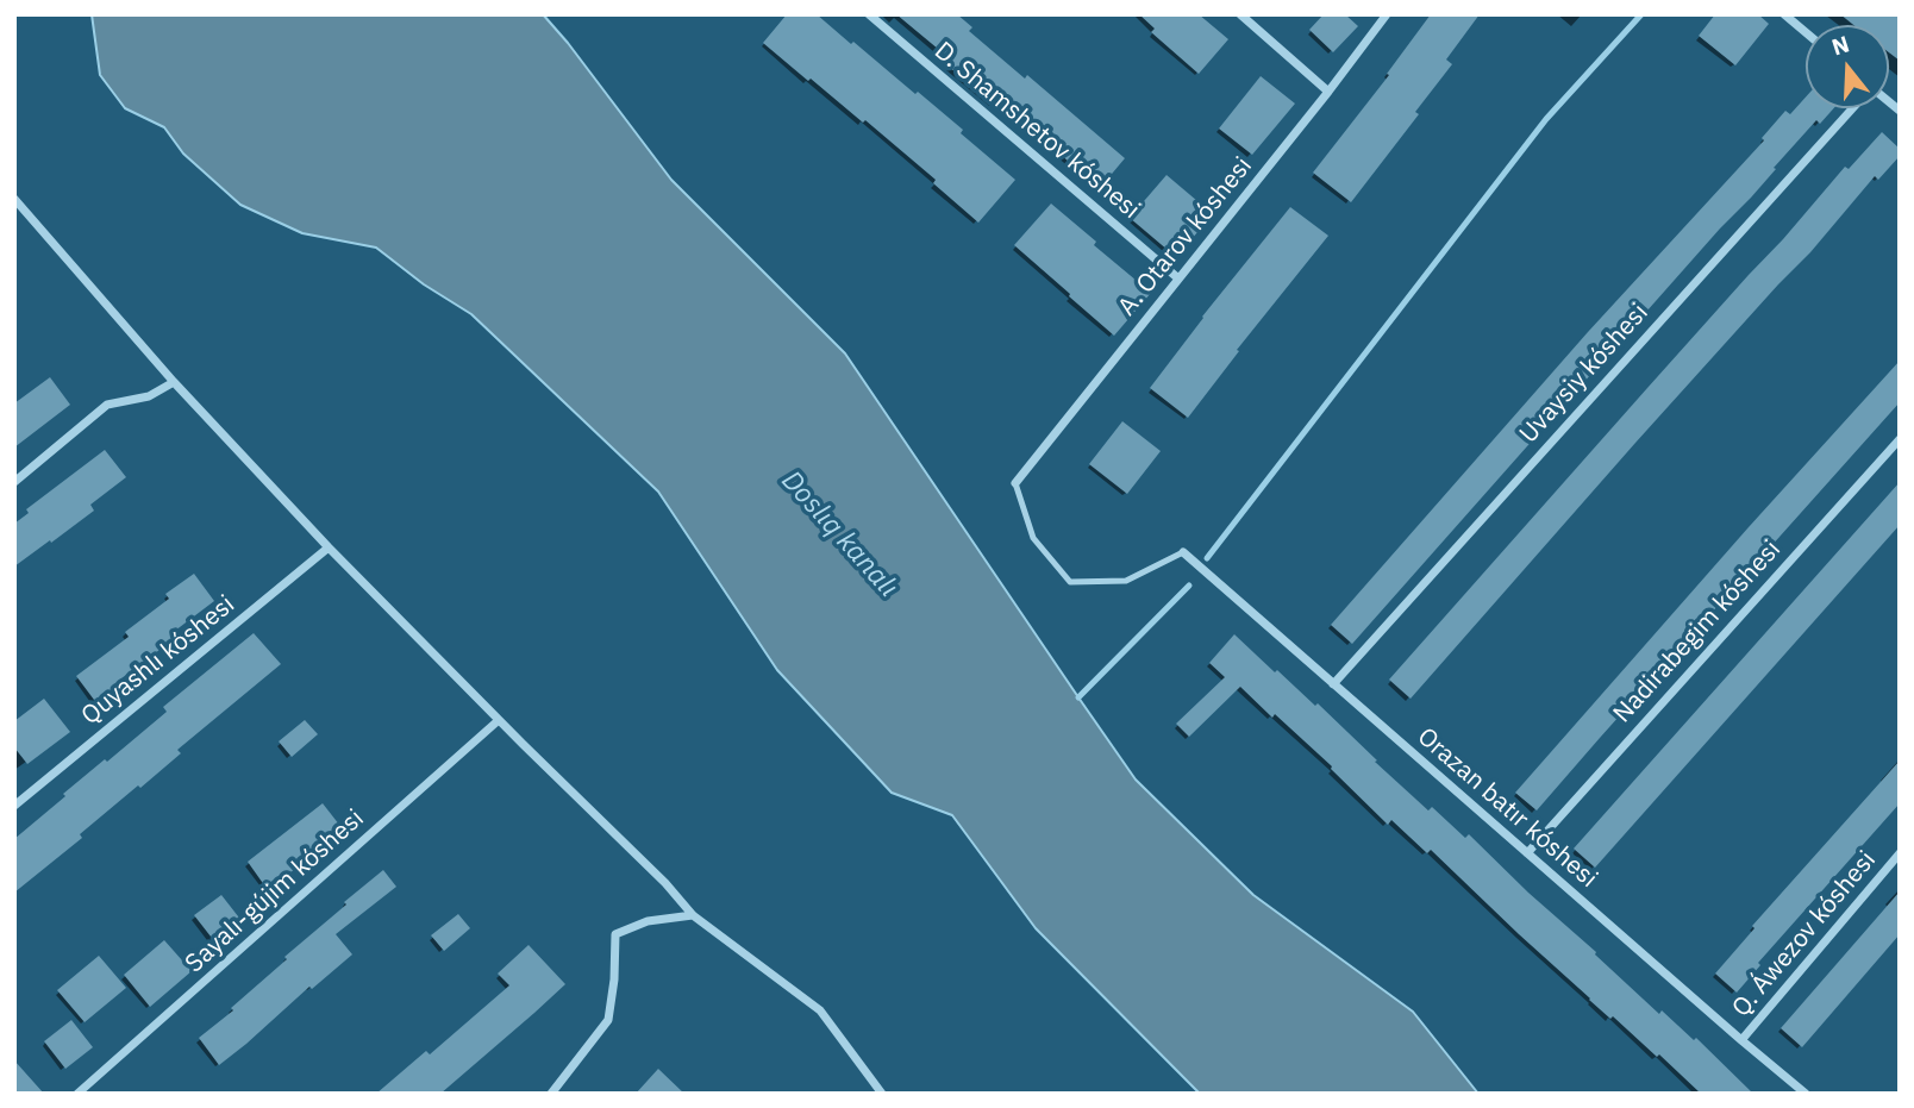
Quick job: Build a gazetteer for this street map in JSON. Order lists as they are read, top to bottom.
{
  "streets": {
    "street": [
      "D. Shamshetov kóshesi",
      "A. Otarov kóshesi",
      "Uvaysiy kóshesi",
      "Nadirabegim kóshesi",
      "Quyashlı kóshesi",
      "Orazan batır kóshesi",
      "Sayalı-gújim kóshesi",
      "Q. Áwezov kóshesi"
    ]
  },
  "crossings": [
    ["D. Shamshetov kóshesi", "A. Otarov kóshesi"],
    ["Uvaysiy kóshesi", "Orazan batır kóshesi"],
    ["Nadirabegim kóshesi", "Orazan batır kóshesi"],
    ["Orazan batır kóshesi", "Q. Áwezov kóshesi"]
  ],
  "water": ["Doslıq kanalı"],
  "north": "top"
}
